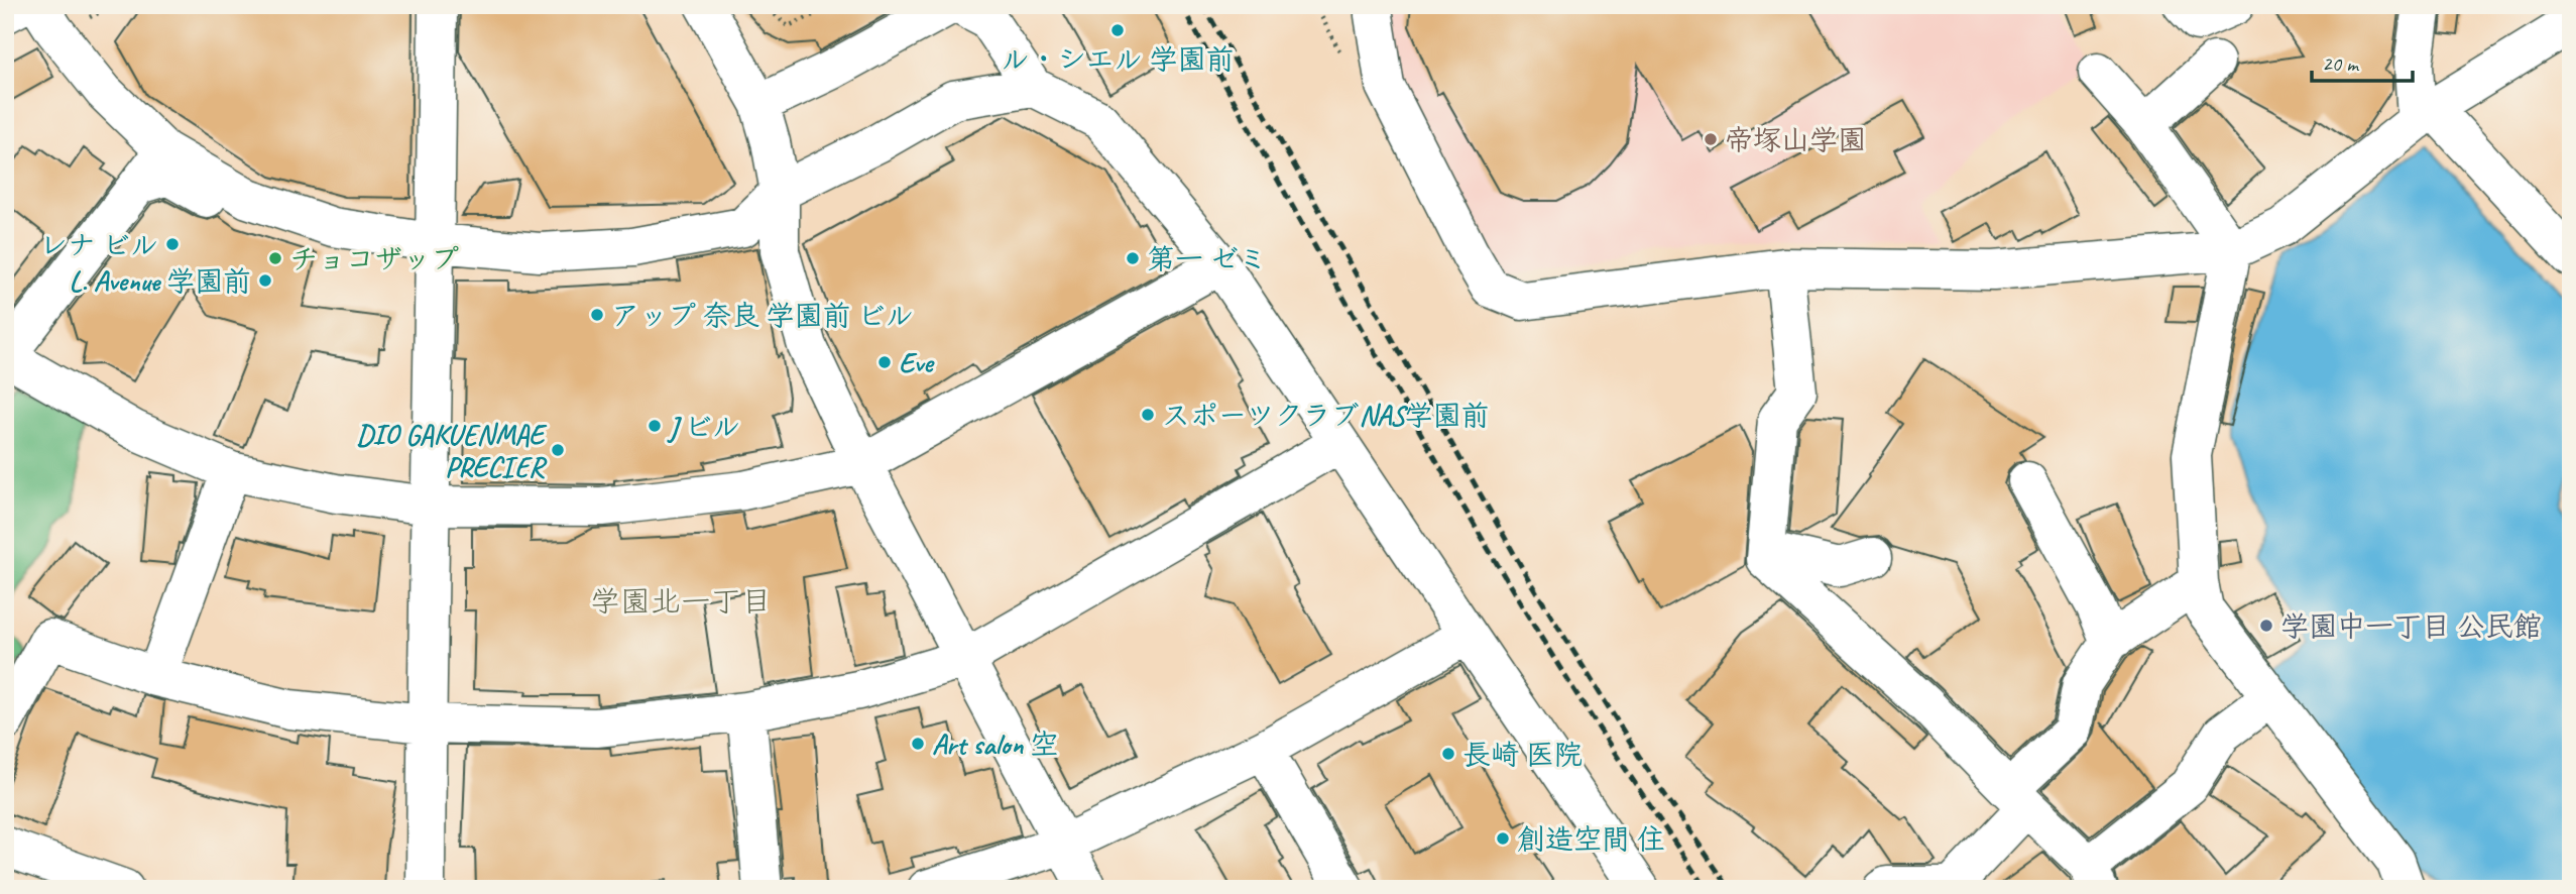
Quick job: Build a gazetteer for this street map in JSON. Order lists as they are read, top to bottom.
{
  "districts": ["学園北一丁目"],
  "places": [
    "ル・シエル 学園前",
    "帝塚山学園",
    "レナ ビル",
    "チョコザップ",
    "第一 ゼミ",
    "L. Avenue 学園前",
    "アップ 奈良 学園前 ビル",
    "Eve",
    "スポーツクラブNAS学園前",
    "J ビル",
    "DIO GAKUENMAE PRECIER",
    "学園中一丁目 公民館",
    "Art salon 空",
    "長崎 医院",
    "創造空間 住"
  ],
  "scale_bar": "20 m"
}
